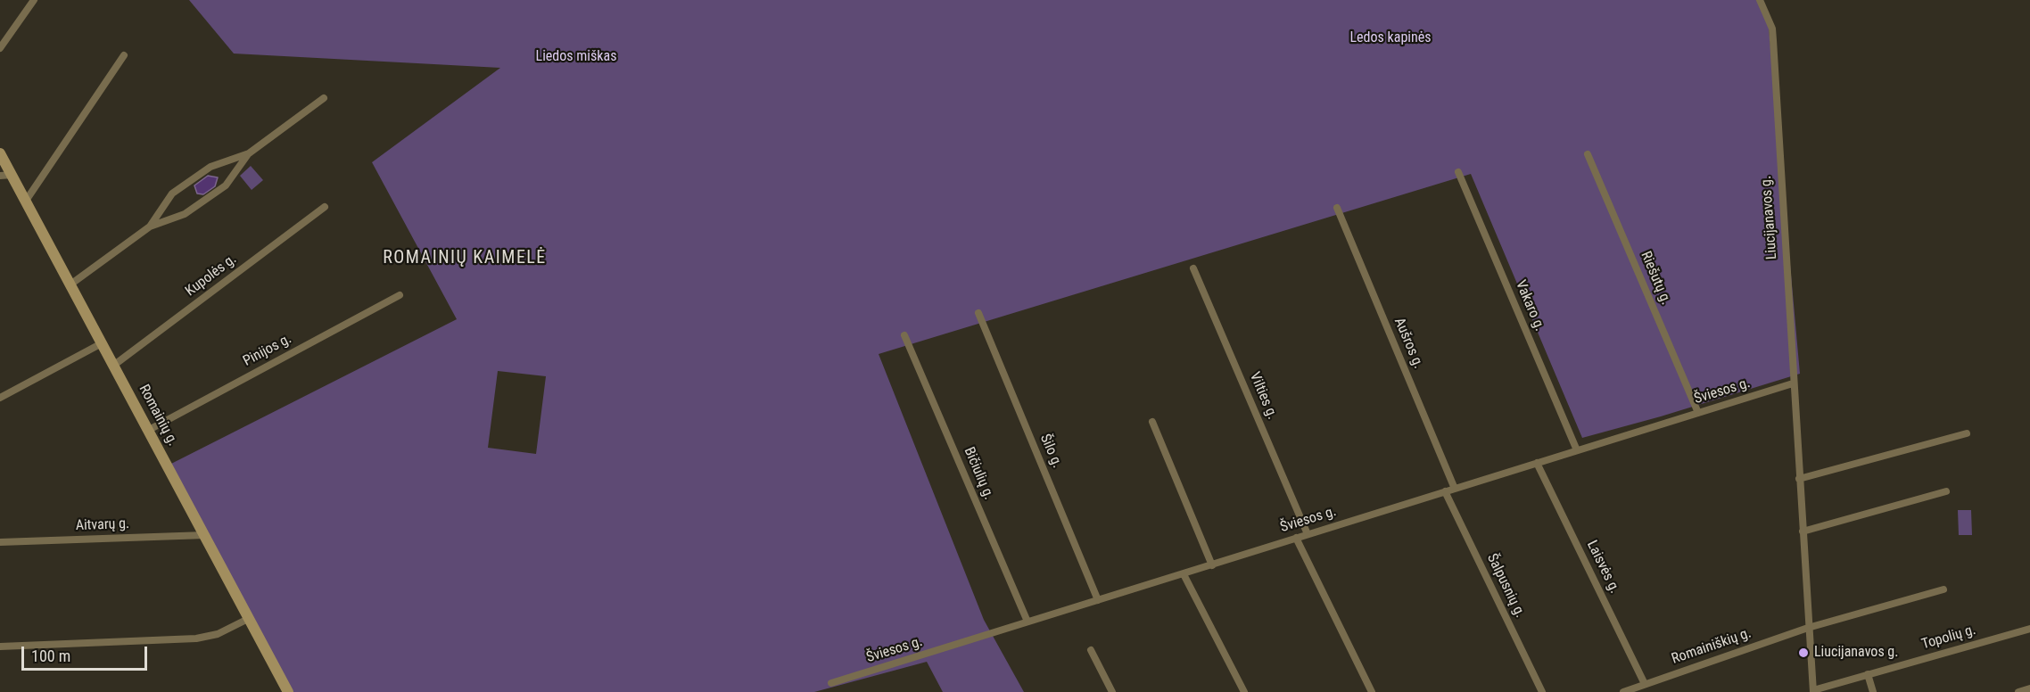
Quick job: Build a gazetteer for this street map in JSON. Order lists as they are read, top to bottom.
{
  "streets": {
    "main road": ["Romainių g."],
    "street": [
      "Liucijanavos g.",
      "Kupolės g.",
      "Riešutų g.",
      "Vakaro g.",
      "Aušros g.",
      "Pinijos g.",
      "Šviesos g.",
      "Vilties g.",
      "Šilo g.",
      "Bičiulių g.",
      "Aitvarų g.",
      "Laisvės g.",
      "Šalpusnių g.",
      "Topolių g.",
      "Romainiškių g."
    ]
  },
  "crossings": [
    ["Liucijanavos g.", "Šviesos g."],
    ["Liucijanavos g.", "Topolių g."],
    ["Liucijanavos g.", "Romainiškių g."],
    ["Kupolės g.", "Romainių g."],
    ["Riešutų g.", "Šviesos g."],
    ["Vakaro g.", "Šviesos g."],
    ["Aušros g.", "Šviesos g."],
    ["Pinijos g.", "Romainių g."],
    ["Šviesos g.", "Vilties g."],
    ["Šviesos g.", "Šilo g."],
    ["Šviesos g.", "Bičiulių g."],
    ["Šviesos g.", "Laisvės g."],
    ["Šviesos g.", "Šalpusnių g."],
    ["Romainių g.", "Aitvarų g."],
    ["Laisvės g.", "Romainiškių g."]
  ],
  "districts": ["ROMAINIŲ KAIMELĖ"],
  "parks": ["Ledos kapinės", "Liedos miškas"],
  "places": ["Liucijanavos g."],
  "scale_bar": "100 m"
}
